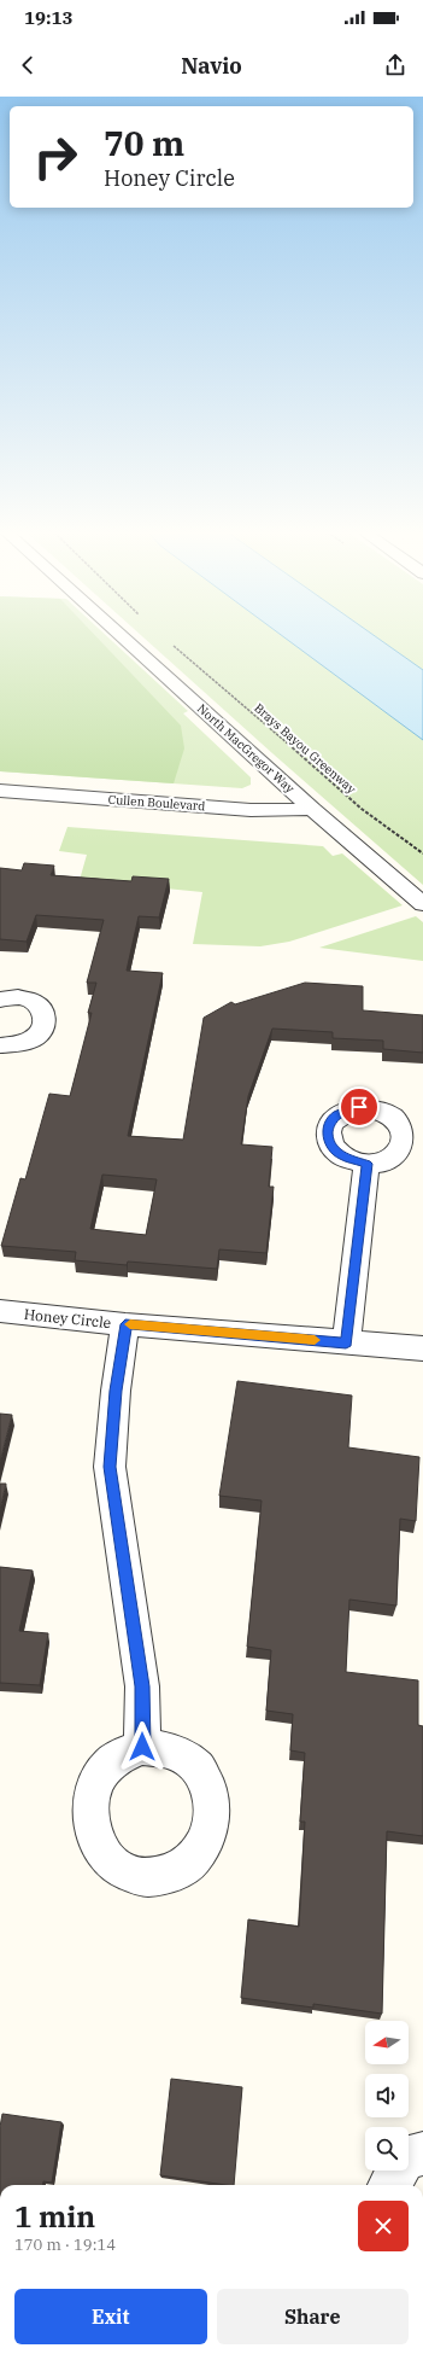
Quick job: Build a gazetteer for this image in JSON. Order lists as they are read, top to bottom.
{
  "streets": {
    "street": ["North MacGregor Way", "Cullen Boulevard", "Honey Circle"],
    "path": ["Brays Bayou Greenway"]
  },
  "crossings": [
    ["North MacGregor Way", "Cullen Boulevard"]
  ],
  "north": "left",
  "page": {
    "status": "19:13",
    "header": "Navio",
    "turn": ["70 m", "Honey Circle"],
    "heading": ["1 min", "170 m · 19:14"],
    "buttons": ["Exit", "Share"]
  }
}
